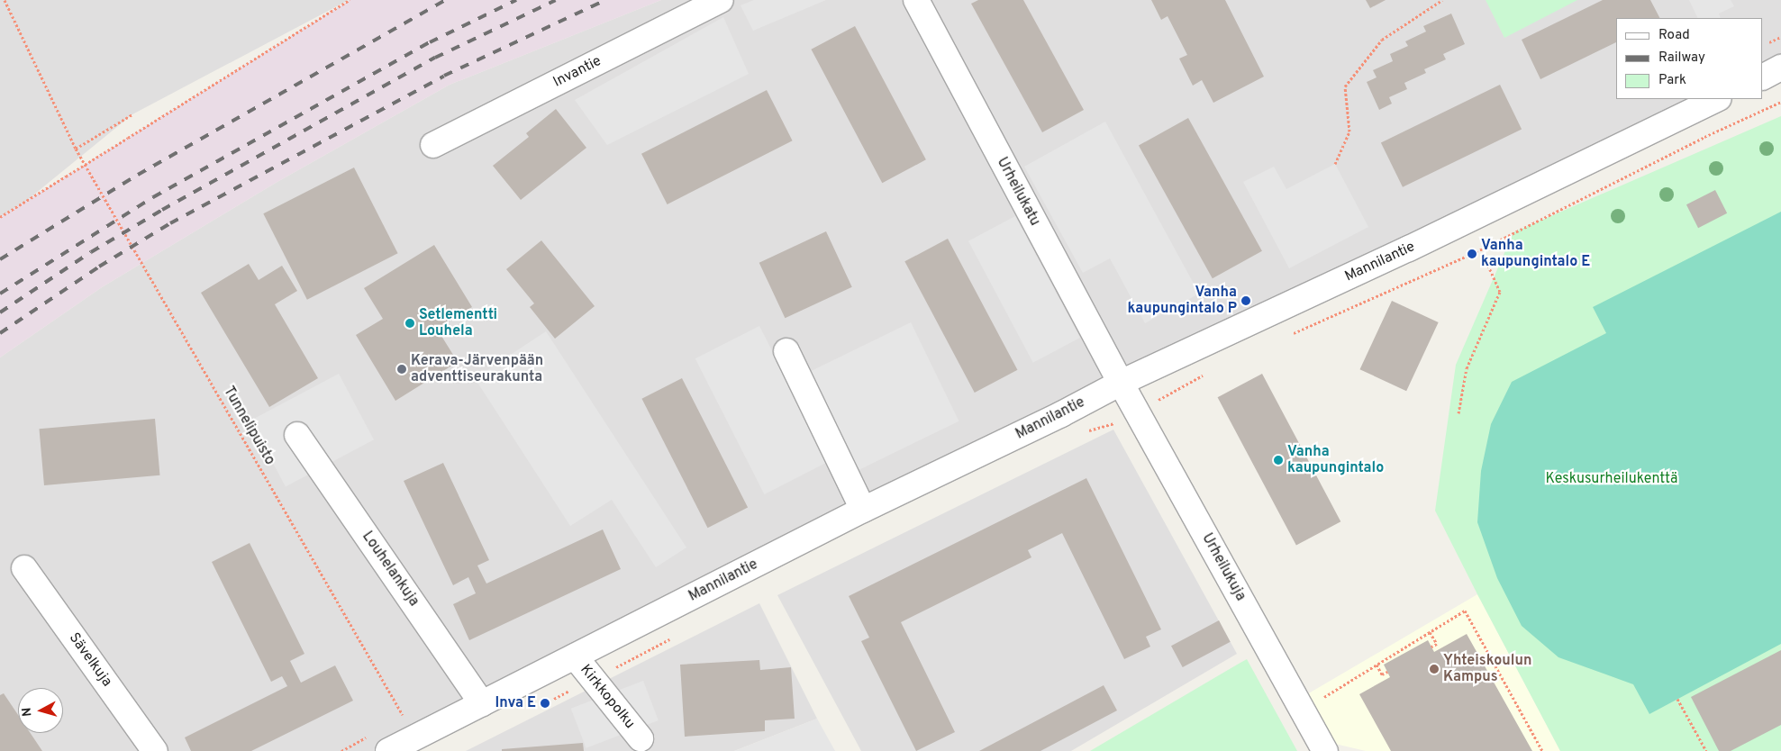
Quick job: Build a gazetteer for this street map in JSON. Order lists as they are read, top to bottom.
{
  "streets": {
    "street": [
      "Invantie",
      "Urheilukatu",
      "Mannilantie",
      "Urheilukuja",
      "Louhelankuja",
      "Sävelkuja",
      "Kirkkopolku"
    ],
    "path": ["Tunnelipuisto"]
  },
  "crossings": [
    ["Urheilukatu", "Mannilantie"],
    ["Urheilukatu", "Urheilukuja"],
    ["Mannilantie", "Urheilukuja"],
    ["Mannilantie", "Louhelankuja"],
    ["Mannilantie", "Kirkkopolku"]
  ],
  "parks": ["Keskusurheilukenttä"],
  "places": [
    "Vanha kaupungintalo E",
    "Vanha kaupungintalo P",
    "Setlementti Louhela",
    "Kerava-Järvenpään adventtiseurakunta",
    "Vanha kaupungintalo",
    "Yhteiskoulun Kampus",
    "Inva E"
  ],
  "legend": ["Road", "Railway", "Park"],
  "north": "left"
}
